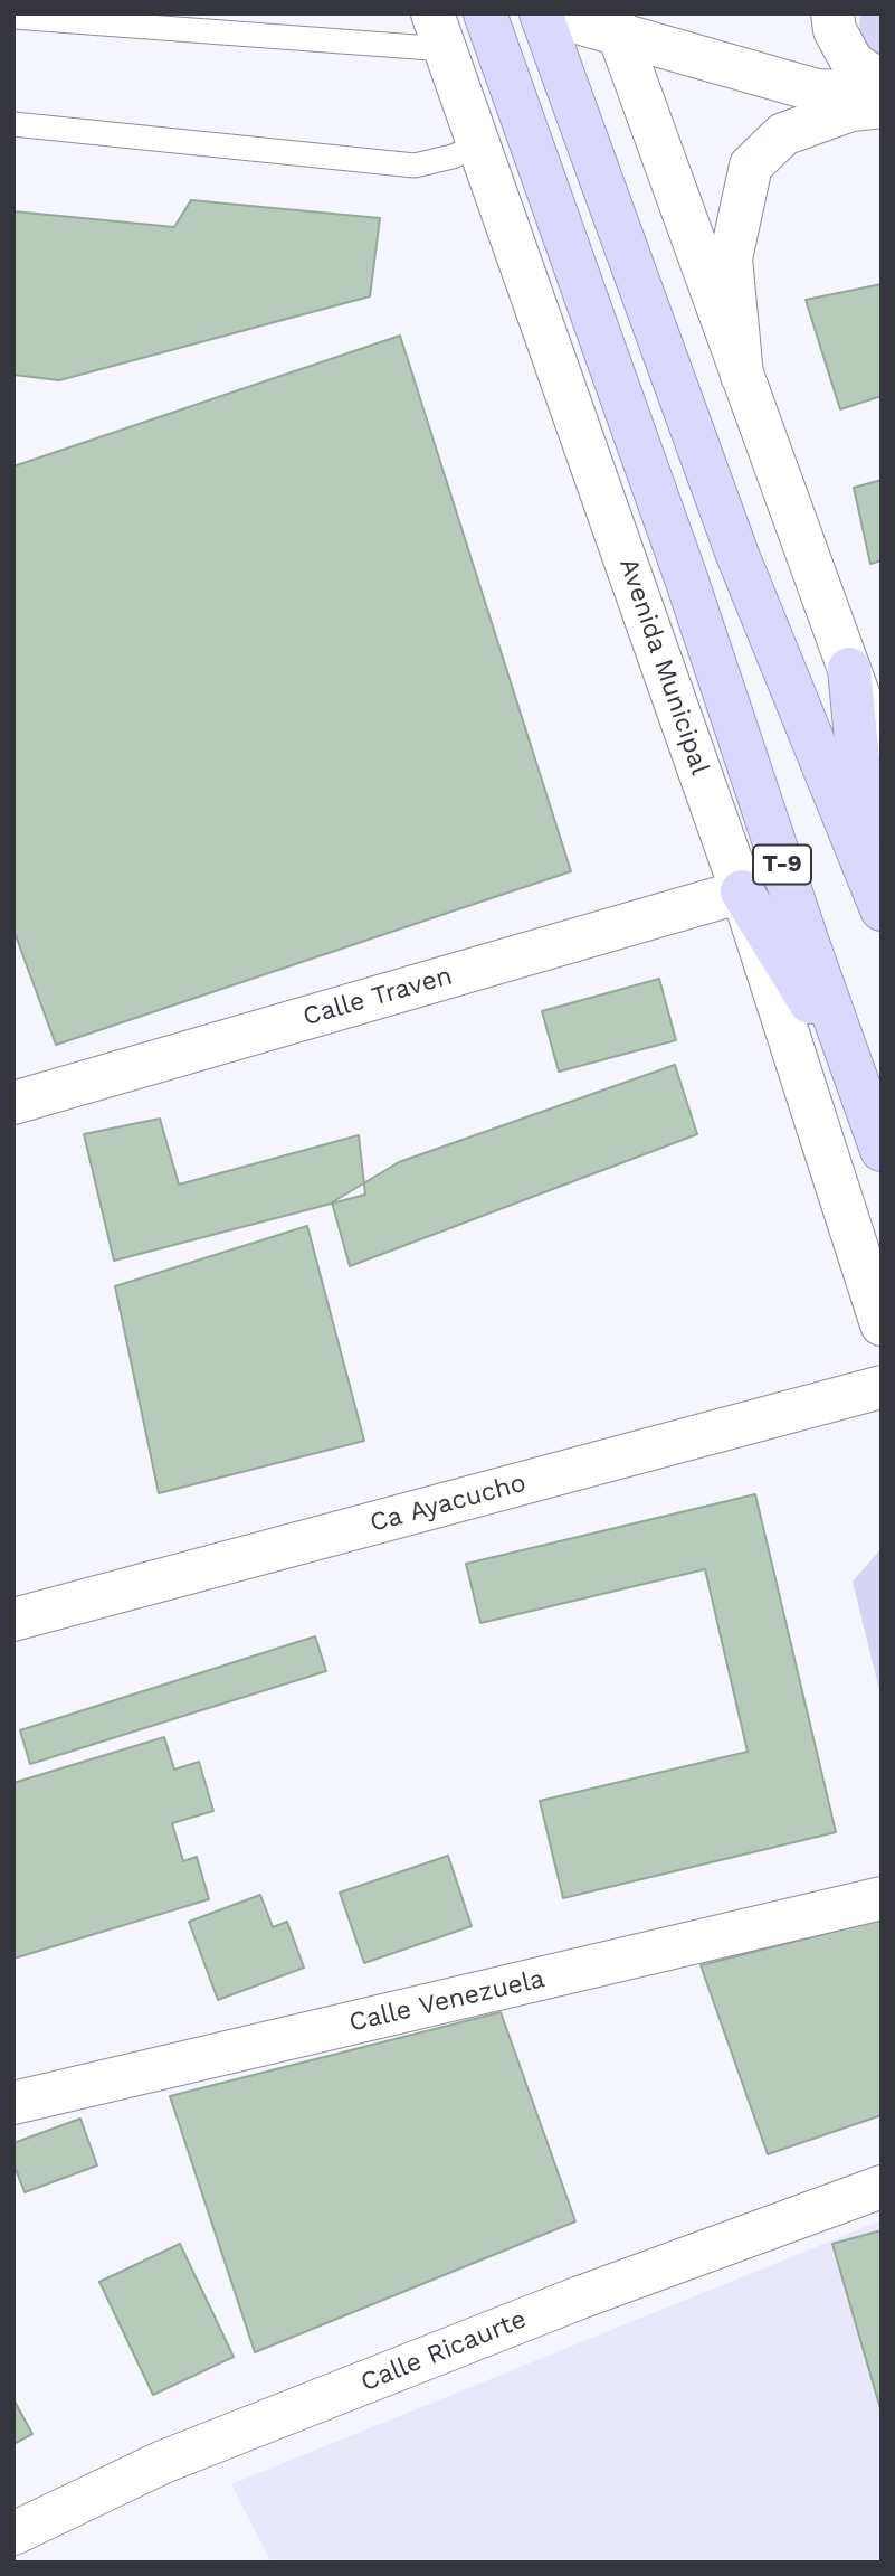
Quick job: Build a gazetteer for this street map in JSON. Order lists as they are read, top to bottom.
{
  "streets": {
    "highway": ["Avenida Municipal", "T-9"],
    "street": [
      "Calle Traven",
      "Ca Ayacucho",
      "Calle Venezuela",
      "Calle Ricaurte"
    ]
  },
  "crossings": [
    ["Avenida Municipal", "Calle Traven"]
  ]
}
